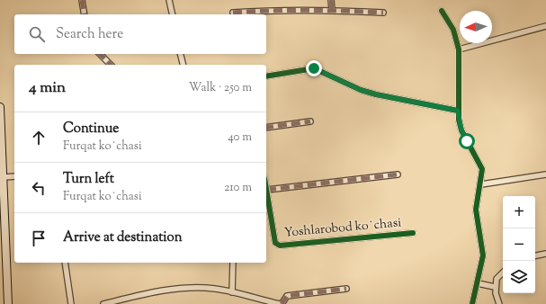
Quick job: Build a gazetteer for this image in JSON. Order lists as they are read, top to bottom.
{
  "streets": {
    "street": ["Yoshlarobod koʻchasi"]
  },
  "north": "left",
  "page": {
    "search": "Search here",
    "heading": ["4 min", "Walk · 250 m"],
    "list": [
      ["Continue", "Furqat koʻchasi", "40 m"],
      ["Turn left", "Furqat koʻchasi", "210 m"],
      "Arrive at destination"
    ],
    "map_buttons": ["+", "−"]
  }
}
